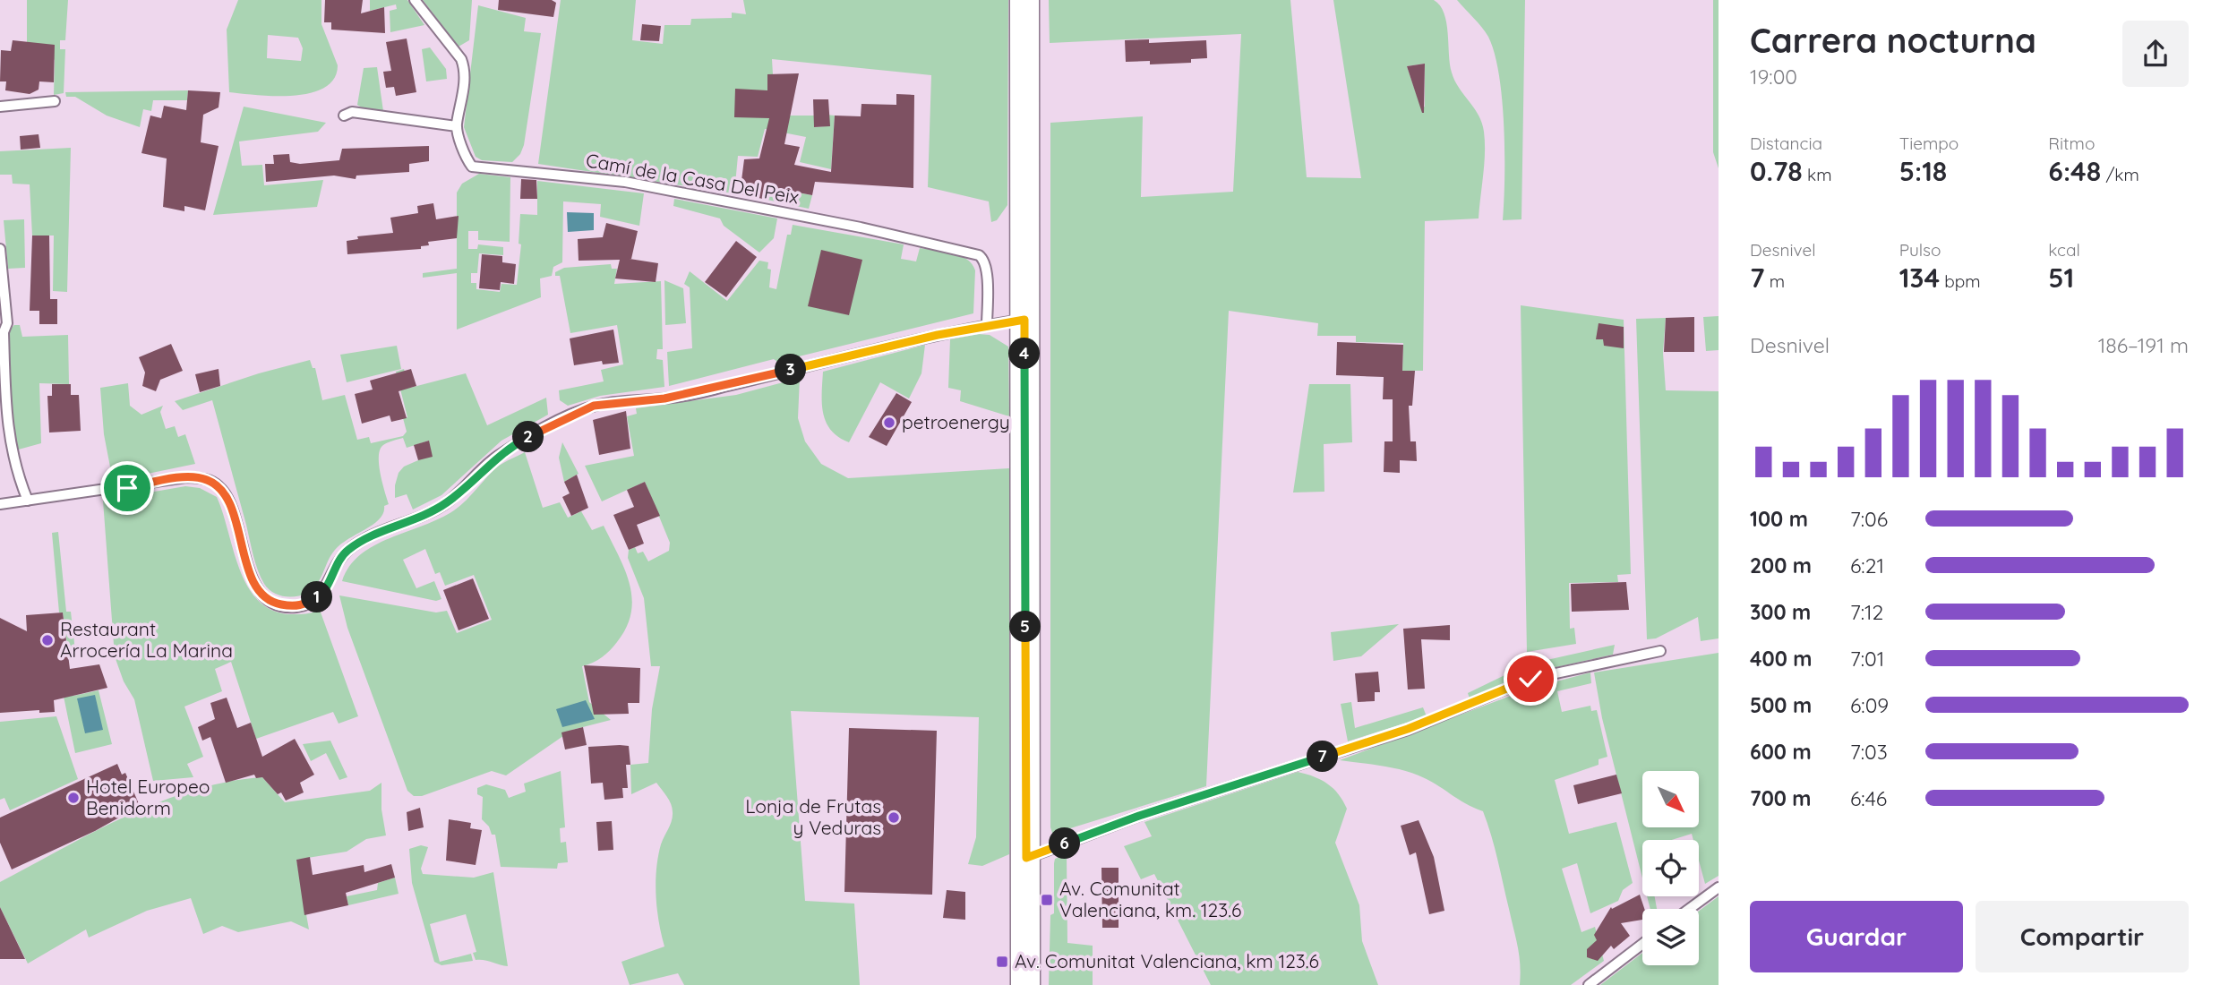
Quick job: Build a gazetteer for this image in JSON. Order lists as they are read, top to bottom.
{
  "streets": {
    "lane": ["Camí de la Casa Del Peix"]
  },
  "places": {
    "other": [
      "petroenergy",
      "Restaurant Arrocería La Marina",
      "Hotel Europeo Benidorm",
      "Lonja de Frutas y Veduras"
    ],
    "transit": ["Av. Comunitat Valenciana, km. 123.6", "Av. Comunitat Valenciana, km 123.6"]
  },
  "north": "bottom right",
  "page": {
    "heading": ["Carrera nocturna", "19:00"],
    "stats": [
      ["Distancia", "0.78 km"],
      ["Tiempo", "5:18"],
      ["Ritmo", "6:48 /km"],
      ["Desnivel", "7 m"],
      ["Pulso", "134 bpm"],
      ["kcal", "51"]
    ],
    "chart": ["Desnivel", "186–191 m"],
    "pins": [
      "4",
      "3",
      "2",
      "1",
      "5",
      "7",
      "6"
    ],
    "list": [
      {
        "name": "100 m",
        "note": "7:06"
      },
      {
        "name": "200 m",
        "note": "6:21"
      },
      {
        "name": "300 m",
        "note": "7:12"
      },
      {
        "name": "400 m",
        "note": "7:01"
      },
      {
        "name": "500 m",
        "note": "6:09"
      },
      {
        "name": "600 m",
        "note": "7:03"
      },
      {
        "name": "700 m",
        "note": "6:46"
      }
    ],
    "buttons": ["Guardar", "Compartir"]
  }
}
